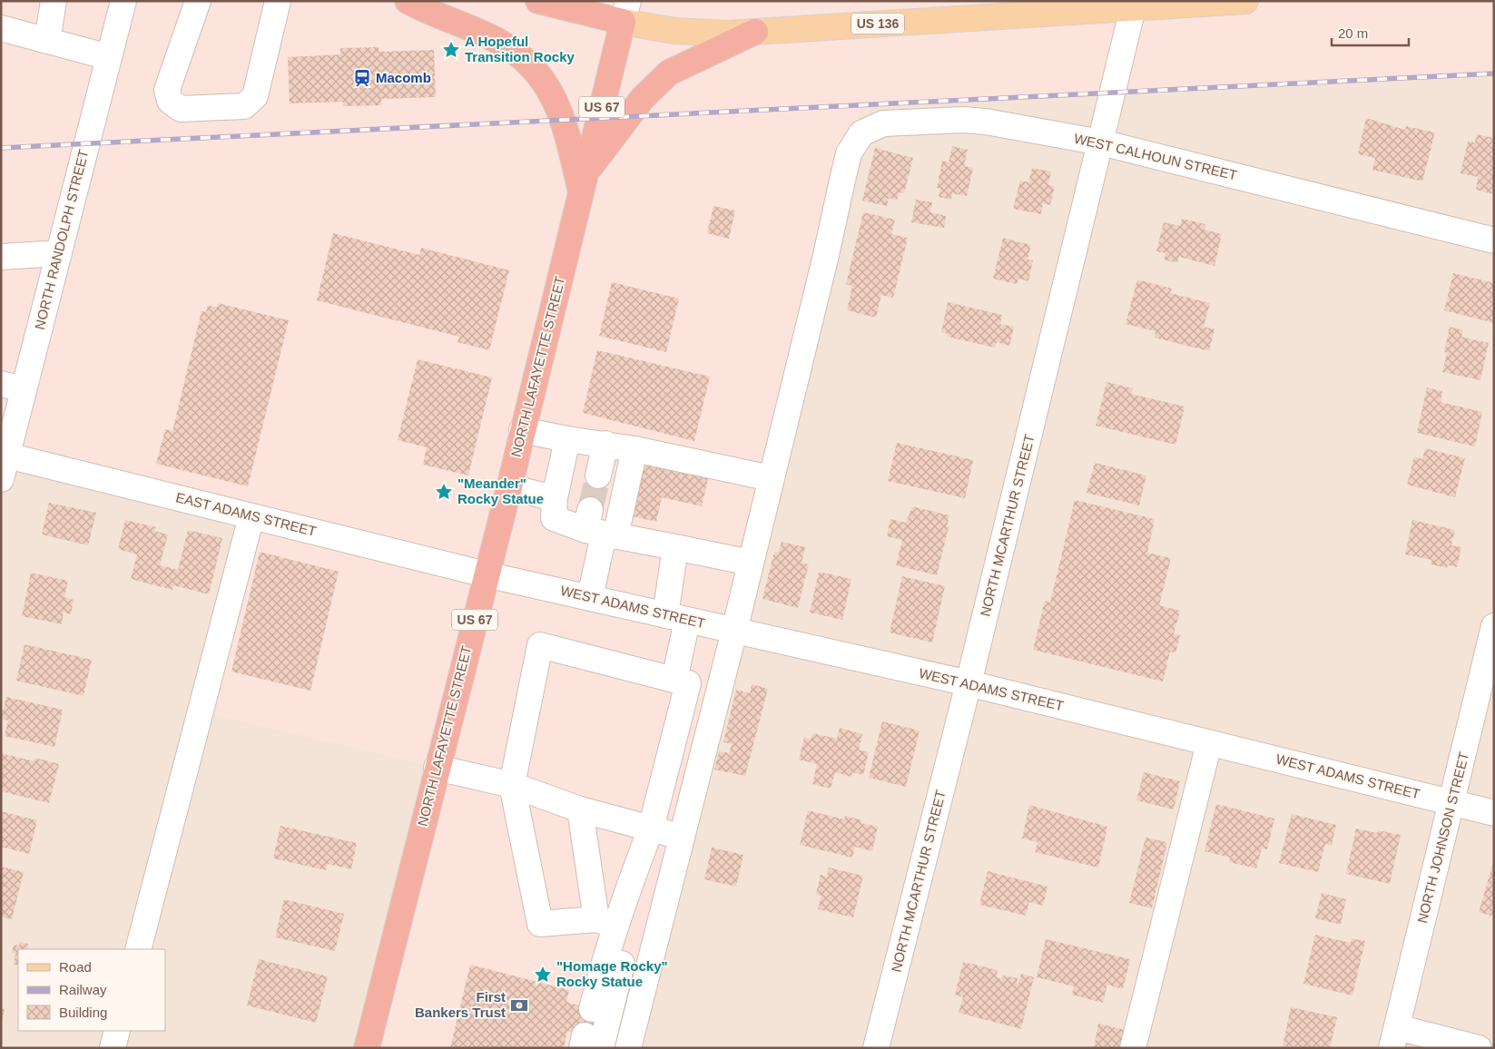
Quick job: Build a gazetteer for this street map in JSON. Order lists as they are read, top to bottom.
{
  "streets": {
    "highway": ["US 67", "NORTH LAFAYETTE STREET"],
    "main road": ["US 136"],
    "street": [
      "WEST CALHOUN STREET",
      "NORTH RANDOLPH STREET",
      "EAST ADAMS STREET",
      "NORTH MCARTHUR STREET",
      "WEST ADAMS STREET",
      "NORTH JOHNSON STREET"
    ]
  },
  "crossings": [
    ["US 136", "NORTH LAFAYETTE STREET"],
    ["US 136", "NORTH MCARTHUR STREET"],
    ["US 67", "NORTH LAFAYETTE STREET"],
    ["WEST CALHOUN STREET", "NORTH MCARTHUR STREET"],
    ["WEST CALHOUN STREET", "WEST ADAMS STREET"],
    ["NORTH RANDOLPH STREET", "EAST ADAMS STREET"],
    ["NORTH LAFAYETTE STREET", "EAST ADAMS STREET"],
    ["NORTH LAFAYETTE STREET", "WEST ADAMS STREET"],
    ["EAST ADAMS STREET", "WEST ADAMS STREET"],
    ["NORTH MCARTHUR STREET", "WEST ADAMS STREET"],
    ["WEST ADAMS STREET", "NORTH JOHNSON STREET"]
  ],
  "places": {
    "place": ["A Hopeful Transition Rocky", "\"Meander\" Rocky Statue", "\"Homage Rocky\" Rocky Statue"],
    "station": ["Macomb"],
    "bank": ["First Bankers Trust"]
  },
  "legend": ["Road", "Railway", "Building"],
  "scale_bar": "20 m"
}
